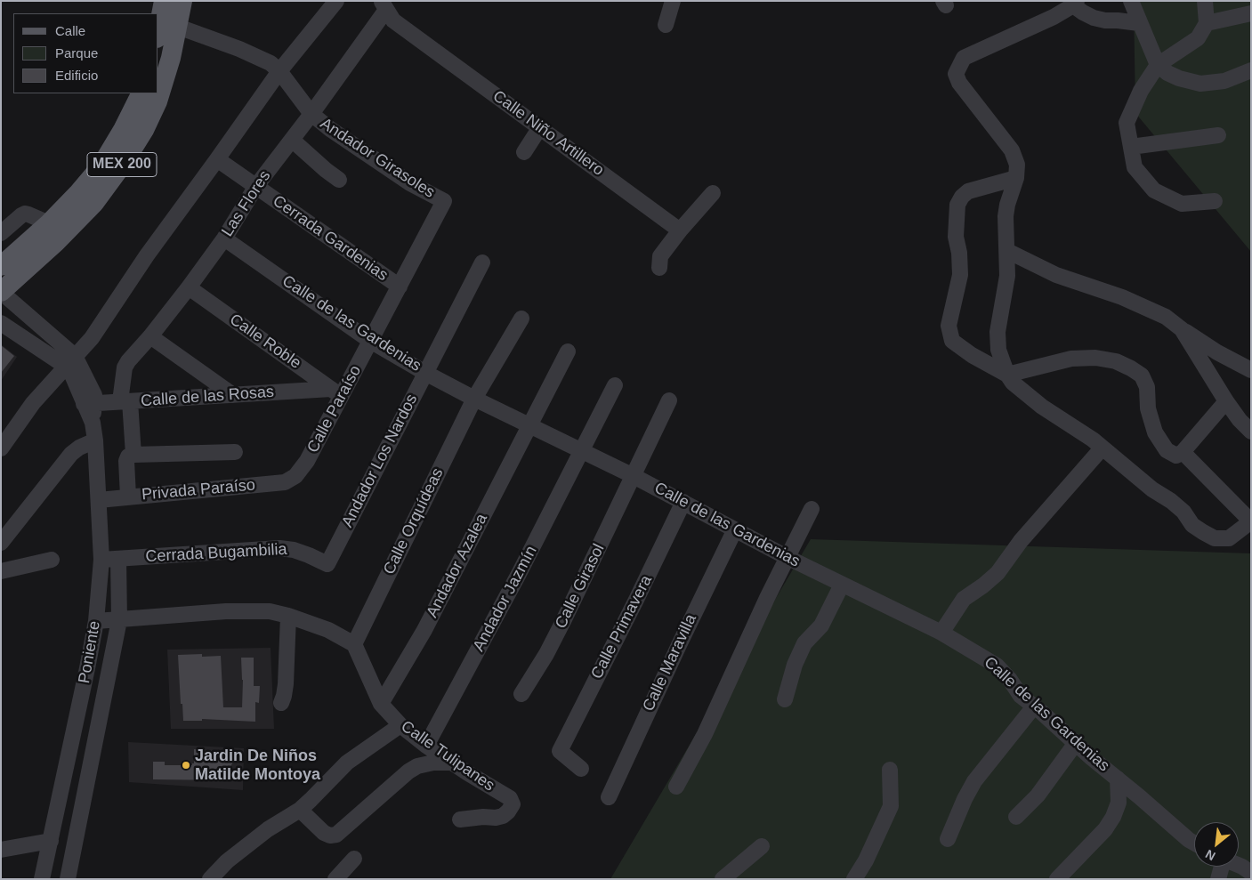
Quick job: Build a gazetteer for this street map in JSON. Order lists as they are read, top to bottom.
{
  "streets": {
    "main road": ["MEX 200"],
    "street": [
      "Calle Niño Artillero",
      "Andador Girasoles",
      "Las Flores",
      "Cerrada Gardenias",
      "Calle de las Gardenias",
      "Calle Roble",
      "Calle de las Rosas",
      "Calle Paraíso",
      "Andador Los Nardos",
      "Privada Paraíso",
      "Calle Orquídeas",
      "Cerrada Bugambilia",
      "Andador Azalea",
      "Calle Girasol",
      "Andador Jazmín",
      "Calle Primavera",
      "Poniente",
      "Calle Maravilla",
      "Calle Tulipanes"
    ]
  },
  "crossings": [
    ["Calle Niño Artillero", "Las Flores"],
    ["Andador Girasoles", "Las Flores"],
    ["Andador Girasoles", "Calle Paraíso"],
    ["MEX 200", "Poniente"],
    ["Las Flores", "Cerrada Gardenias"],
    ["Las Flores", "Calle de las Gardenias"],
    ["Las Flores", "Calle Roble"],
    ["Las Flores", "Calle de las Rosas"],
    ["Las Flores", "Privada Paraíso"],
    ["Cerrada Gardenias", "Calle Paraíso"],
    ["Calle de las Gardenias", "Calle Paraíso"],
    ["Calle de las Gardenias", "Andador Los Nardos"],
    ["Calle de las Gardenias", "Calle Orquídeas"],
    ["Calle de las Gardenias", "Andador Azalea"],
    ["Calle de las Gardenias", "Calle Girasol"],
    ["Calle de las Gardenias", "Andador Jazmín"],
    ["Calle de las Gardenias", "Calle Primavera"],
    ["Calle de las Gardenias", "Calle Maravilla"],
    ["Calle Roble", "Calle de las Rosas"],
    ["Calle Roble", "Calle Paraíso"],
    ["Calle de las Rosas", "Calle Paraíso"],
    ["Calle de las Rosas", "Poniente"],
    ["Calle Paraíso", "Privada Paraíso"],
    ["Andador Los Nardos", "Cerrada Bugambilia"],
    ["Privada Paraíso", "Poniente"],
    ["Calle Orquídeas", "Calle Tulipanes"],
    ["Cerrada Bugambilia", "Poniente"],
    ["Andador Azalea", "Calle Tulipanes"],
    ["Andador Jazmín", "Calle Tulipanes"]
  ],
  "places": ["Jardin De Niños Matilde Montoya"],
  "legend": ["Calle", "Parque", "Edificio"],
  "north": "bottom left"
}
